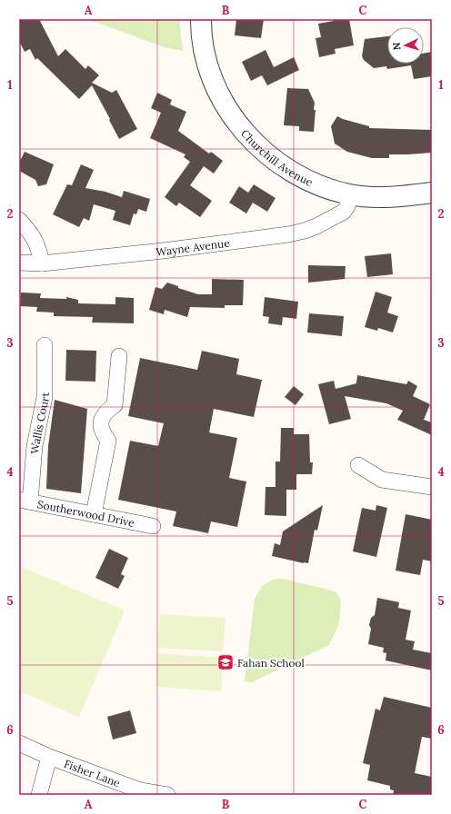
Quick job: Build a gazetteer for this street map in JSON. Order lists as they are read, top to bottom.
{
  "streets": {
    "street": [
      "Churchill Avenue",
      "Wayne Avenue",
      "Wallis Court",
      "Southerwood Drive",
      "Fisher Lane"
    ]
  },
  "crossings": [
    ["Churchill Avenue", "Wayne Avenue"],
    ["Wallis Court", "Southerwood Drive"]
  ],
  "places": {
    "school or university": ["Fahan School"]
  },
  "north": "left",
  "grid": {
    "columns": ["A", "B", "C"],
    "rows": [
      "1",
      "2",
      "3",
      "4",
      "5",
      "6"
    ]
  }
}
